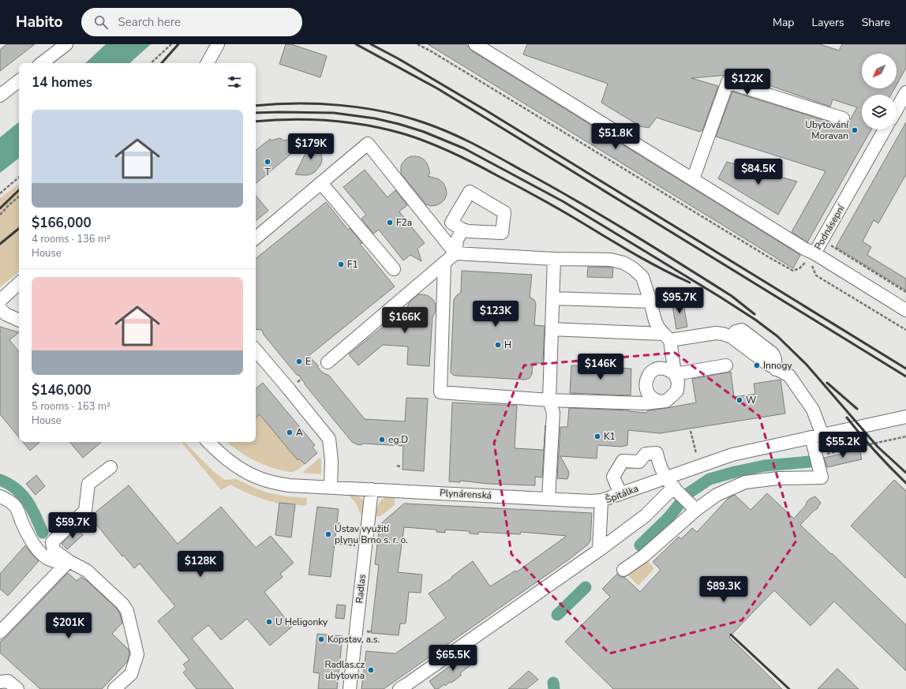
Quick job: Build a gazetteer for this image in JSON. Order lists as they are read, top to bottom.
{
  "streets": {
    "street": [
      "Podnásepní",
      "Plynárenská",
      "Špitálka",
      "Radlas"
    ]
  },
  "crossings": [
    ["Plynárenská", "Špitálka"],
    ["Plynárenská", "Radlas"]
  ],
  "places": [
    "Ubytování Moravan",
    "T",
    "F2a",
    "F1",
    "H",
    "E",
    "Innogy",
    "W",
    "A",
    "K1",
    "eg.D",
    "Ústav využití plynu Brno s. r. o.",
    "U Heligonky",
    "Kopstav, a.s.",
    "Radlas.cz ubytovna"
  ],
  "north": "bottom left",
  "page": {
    "header": "Habito",
    "search": "Search here",
    "nav": ["Map", "Layers", "Share"],
    "heading": "14 homes",
    "price": [
      "$122K",
      "$51.8K",
      "$179K",
      "$84.5K",
      "$95.7K",
      "$123K",
      "$166K",
      "$146K",
      "$55.2K",
      "$59.7K",
      "$128K",
      "$89.3K",
      "$201K",
      "$65.5K"
    ],
    "list": [
      {
        "name": "$166,000",
        "note": "4 rooms · 136 m² · House"
      },
      {
        "name": "$146,000",
        "note": "5 rooms · 163 m² · House"
      }
    ]
  }
}
